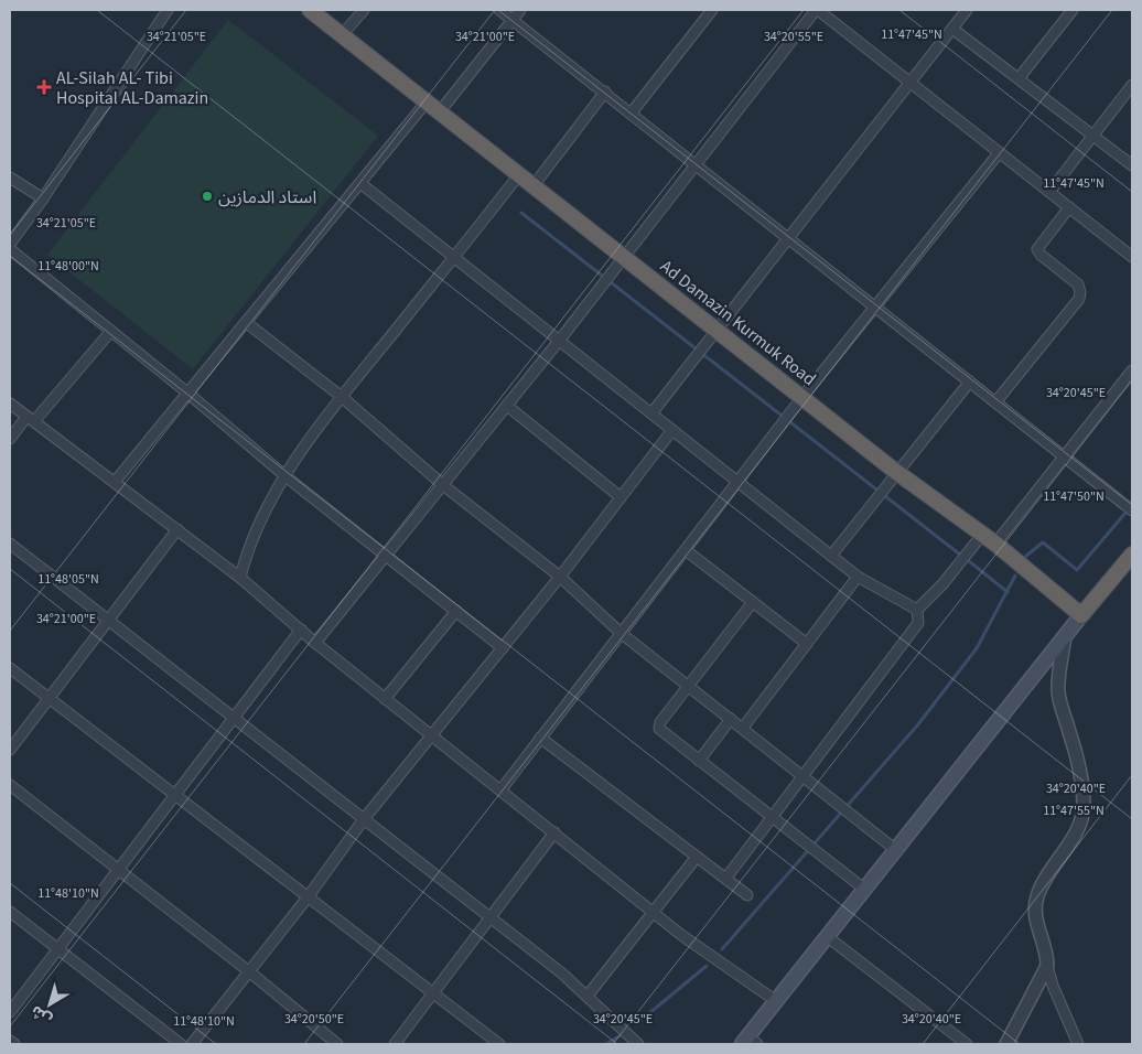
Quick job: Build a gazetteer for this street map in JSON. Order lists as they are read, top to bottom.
{
  "streets": {
    "highway": ["Ad Damazin Kurmuk Road"]
  },
  "places": {
    "health": ["AL-Silah AL- Tibi Hospital AL-Damazin"],
    "other": ["استاد الدمازين"]
  },
  "north": "bottom left",
  "coordinates": [
    "11°47'45\"N",
    "34°21'05\"E",
    "34°21'00\"E",
    "34°20'55\"E",
    "11°48'00\"N",
    "34°20'45\"E",
    "11°47'50\"N",
    "11°48'05\"N",
    "34°20'40\"E",
    "11°47'55\"N",
    "11°48'10\"N",
    "34°20'50\"E"
  ]
}
